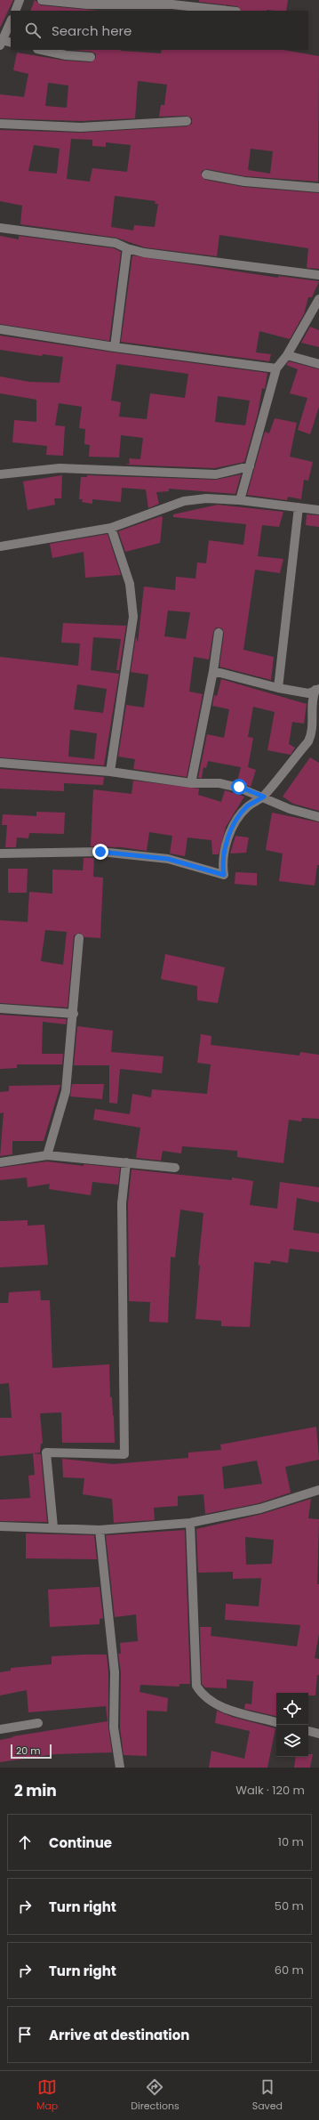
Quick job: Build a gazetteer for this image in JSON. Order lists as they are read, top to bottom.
{
  "scale_bar": "20 m",
  "page": {
    "search": "Search here",
    "scale": "20 m",
    "heading": ["2 min", "Walk · 120 m"],
    "list": [
      ["Continue", "10 m"],
      ["Turn right", "50 m"],
      ["Turn right", "60 m"],
      "Arrive at destination"
    ],
    "nav": ["Map", "Directions", "Saved"]
  }
}
